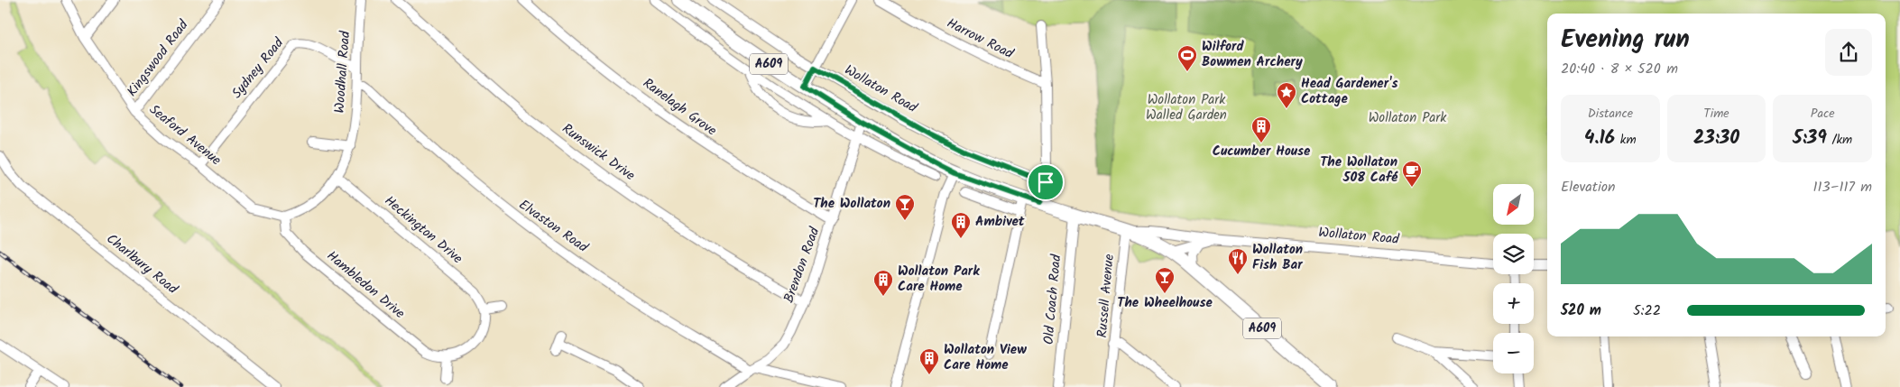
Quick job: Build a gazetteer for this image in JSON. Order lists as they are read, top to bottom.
{
  "streets": {
    "main road": ["A609", "Wollaton Road"],
    "street": [
      "Harrow Road",
      "Kingswood Road",
      "Sydney Road",
      "Woodhall Road",
      "Ranelagh Grove",
      "Seaford Avenue",
      "Runswick Drive",
      "Elvaston Road",
      "Heckington Drive",
      "Charlbury Road",
      "Brendon Road",
      "Hambledon Drive",
      "Russell Avenue",
      "Old Coach Road"
    ]
  },
  "crossings": [
    ["Kingswood Road", "Seaford Avenue"],
    ["A609", "Wollaton Road"],
    ["Sydney Road", "Woodhall Road"],
    ["Sydney Road", "Seaford Avenue"],
    ["Woodhall Road", "Seaford Avenue"],
    ["Woodhall Road", "Elvaston Road"],
    ["Woodhall Road", "Heckington Drive"],
    ["Woodhall Road", "Hambledon Drive"],
    ["Wollaton Road", "Brendon Road"],
    ["Wollaton Road", "Russell Avenue"],
    ["Wollaton Road", "Old Coach Road"],
    ["Ranelagh Grove", "Brendon Road"],
    ["Seaford Avenue", "Hambledon Drive"],
    ["Runswick Drive", "Brendon Road"],
    ["Elvaston Road", "Brendon Road"]
  ],
  "parks": ["Wollaton Park Walled Garden", "Wollaton Park"],
  "places": {
    "sports": ["Wilford Bowmen Archery"],
    "place": ["Head Gardener's Cottage"],
    "building": [
      "Cucumber House",
      "Ambivet",
      "Wollaton Park Care Home",
      "Wollaton View Care Home"
    ],
    "cafe": ["The Wollaton 508 Café"],
    "bar": ["The Wollaton", "The Wheelhouse"],
    "restaurant": ["Wollaton Fish Bar"]
  },
  "north": "bottom left",
  "page": {
    "heading": ["Evening run", "20:40 · 8 × 520 m"],
    "stats": [
      ["Distance", "4.16 km"],
      ["Time", "23:30"],
      ["Pace", "5:39 /km"]
    ],
    "chart": ["Elevation", "113–117 m"],
    "map_buttons": ["+", "−"],
    "list": [
      {
        "name": "520 m",
        "note": "5:22"
      }
    ]
  }
}
